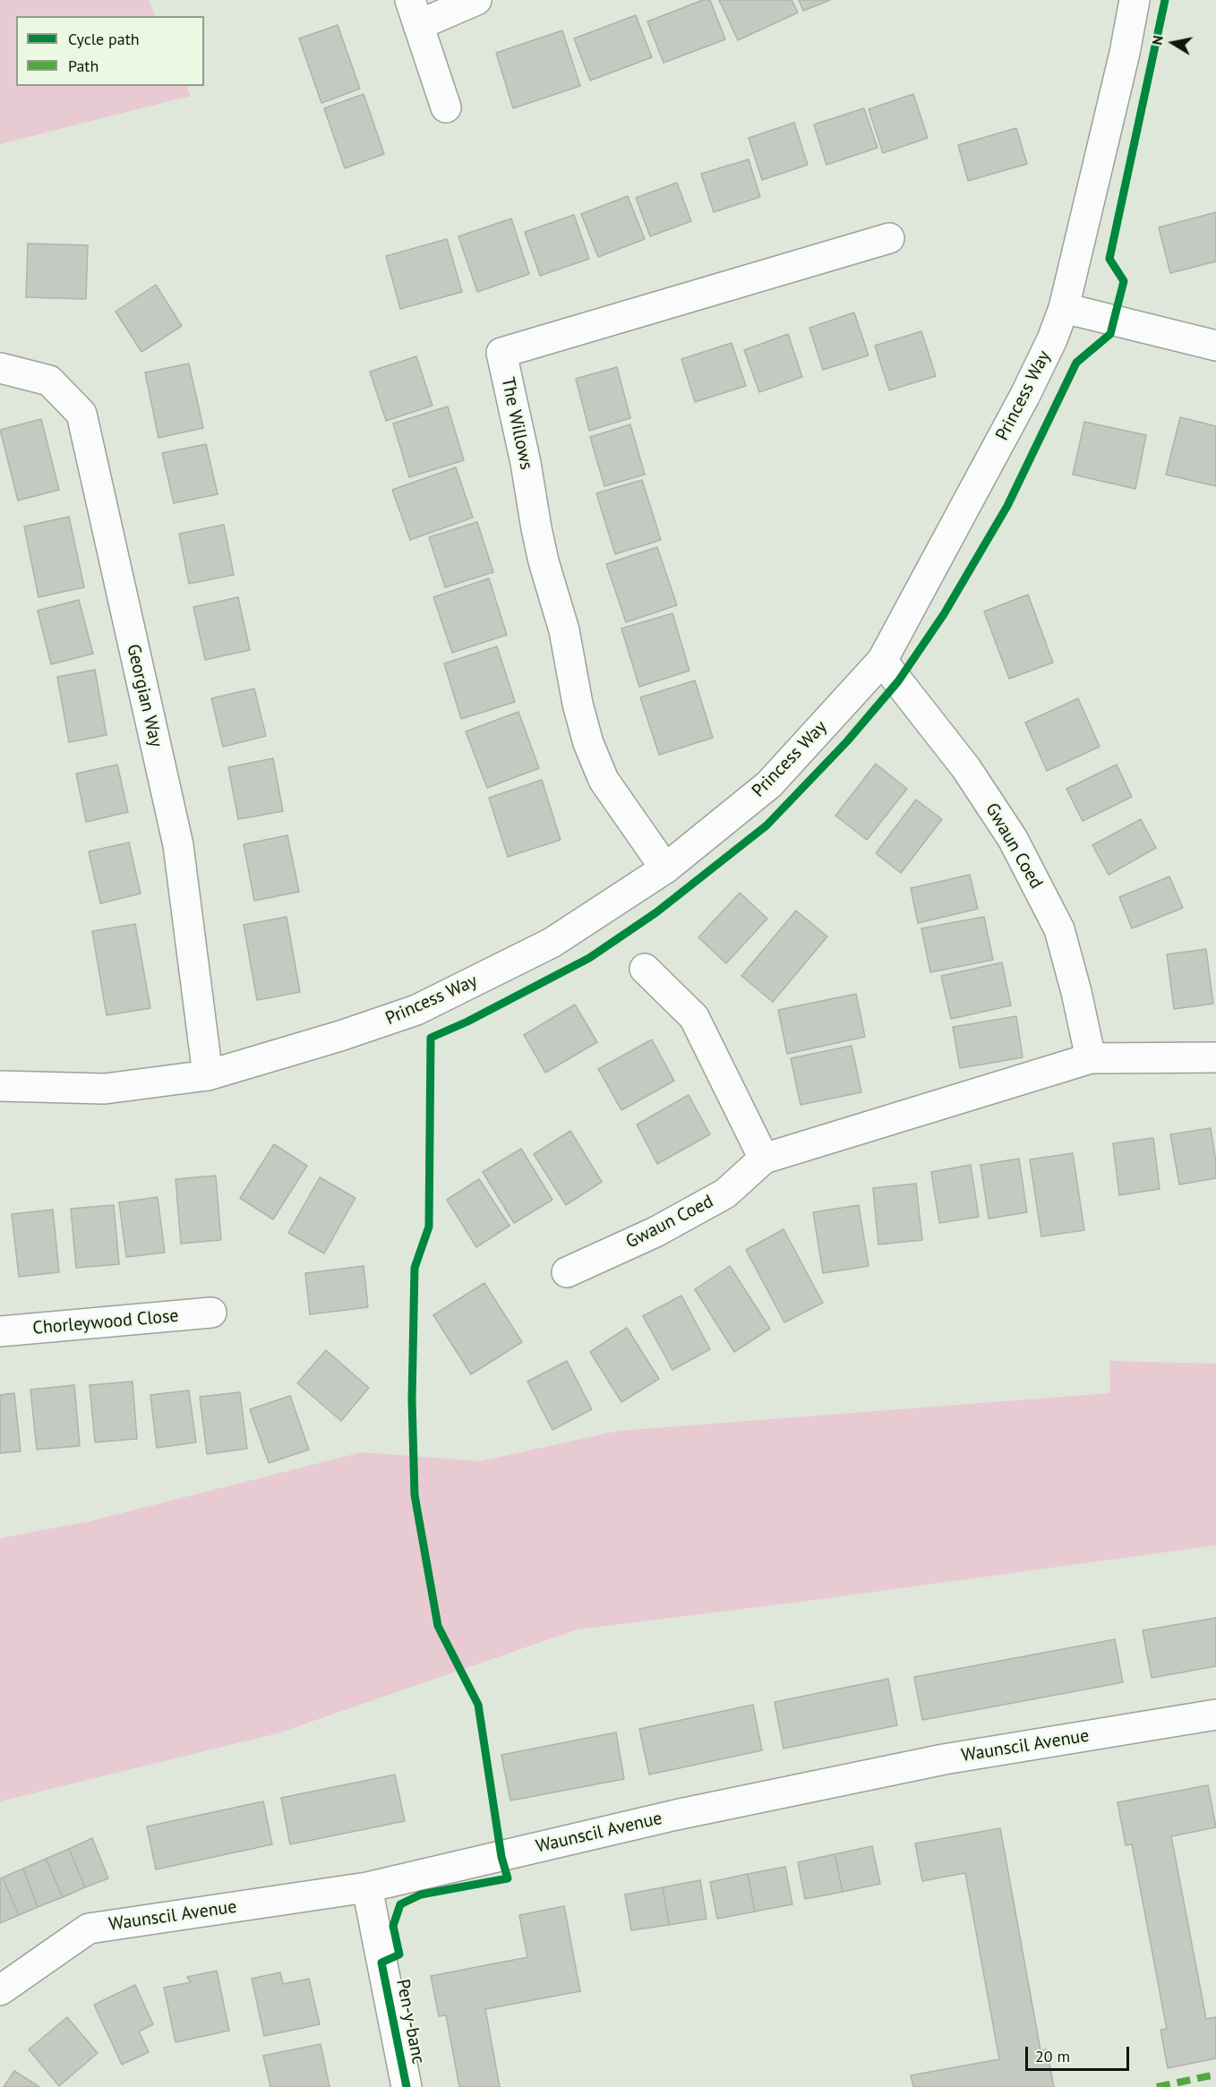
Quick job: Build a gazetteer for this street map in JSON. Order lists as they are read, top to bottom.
{
  "streets": {
    "street": [
      "Princess Way",
      "The Willows",
      "Georgian Way",
      "Gwaun Coed",
      "Chorleywood Close",
      "Waunscil Avenue",
      "Pen-y-banc"
    ]
  },
  "crossings": [
    ["Princess Way", "The Willows"],
    ["Princess Way", "Georgian Way"],
    ["Princess Way", "Gwaun Coed"],
    ["Waunscil Avenue", "Pen-y-banc"]
  ],
  "legend": ["Cycle path", "Path"],
  "scale_bar": "20 m",
  "north": "left"
}
